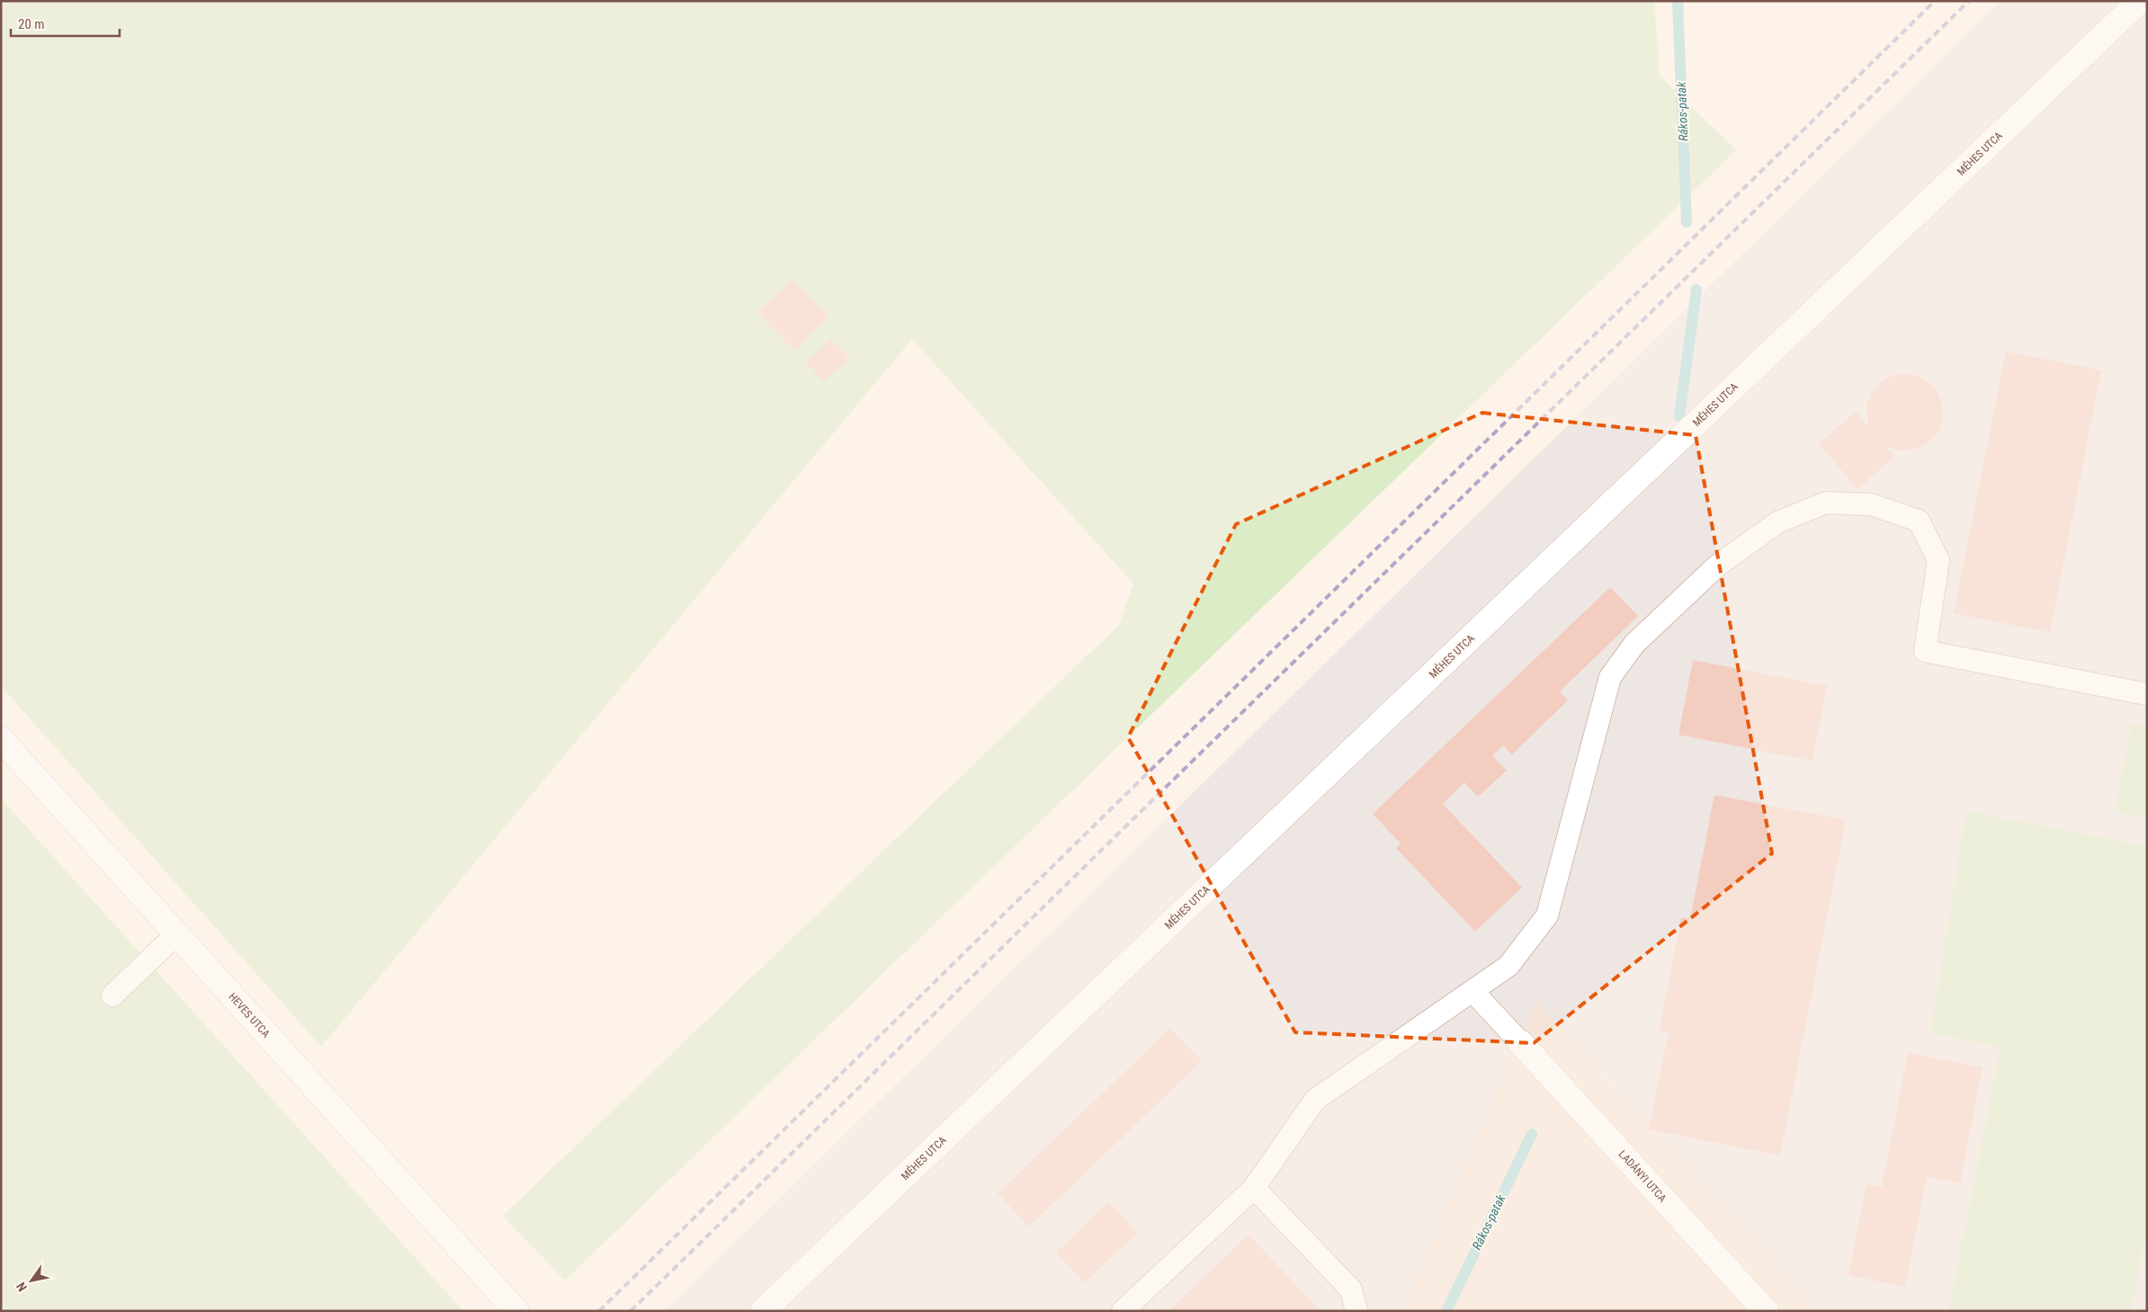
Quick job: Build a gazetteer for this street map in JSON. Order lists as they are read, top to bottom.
{
  "streets": {
    "street": ["MÉHES UTCA", "HEVES UTCA", "LADÁNYI UTCA"]
  },
  "water": ["Rákos-patak"],
  "scale_bar": "20 m",
  "north": "bottom left"
}
